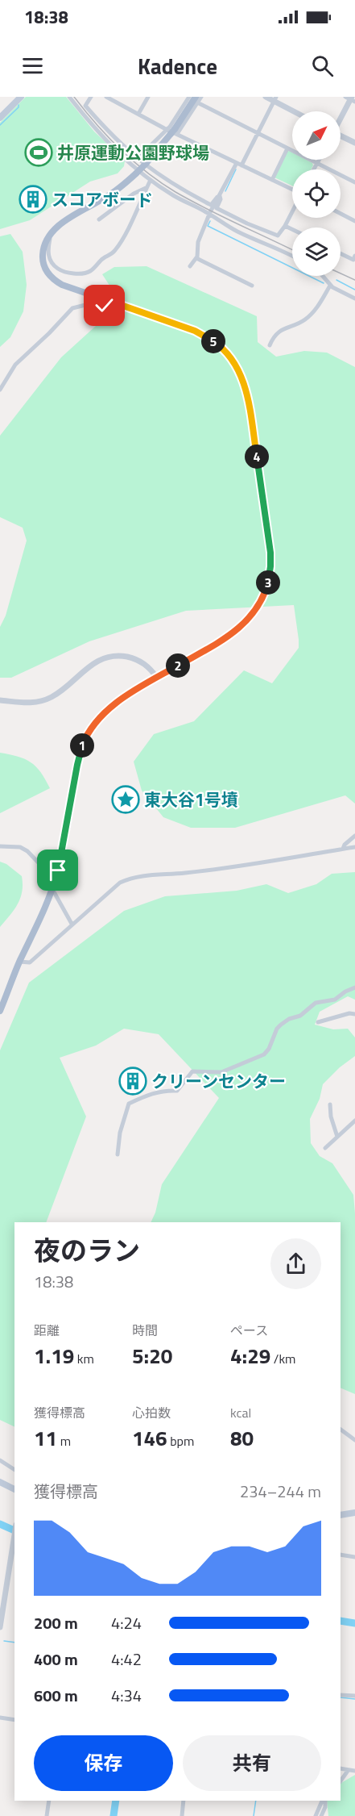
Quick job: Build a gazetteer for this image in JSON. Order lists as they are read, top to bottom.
{
  "places": {
    "sports": ["井原運動公園野球場"],
    "building": ["スコアボード", "クリーンセンター"],
    "place": ["東大谷1号墳"]
  },
  "north": "top right",
  "page": {
    "status": "18:38",
    "header": "Kadence",
    "pins": [
      "5",
      "4",
      "3",
      "2",
      "1"
    ],
    "heading": ["夜のラン", "18:38"],
    "stats": [
      ["距離", "1.19 km"],
      ["時間", "5:20"],
      ["ペース", "4:29 /km"],
      ["獲得標高", "11 m"],
      ["心拍数", "146 bpm"],
      ["kcal", "80"]
    ],
    "chart": ["獲得標高", "234–244 m"],
    "list": [
      {
        "name": "200 m",
        "note": "4:24"
      },
      {
        "name": "400 m",
        "note": "4:42"
      },
      {
        "name": "600 m",
        "note": "4:34"
      }
    ],
    "buttons": ["保存", "共有"]
  }
}
